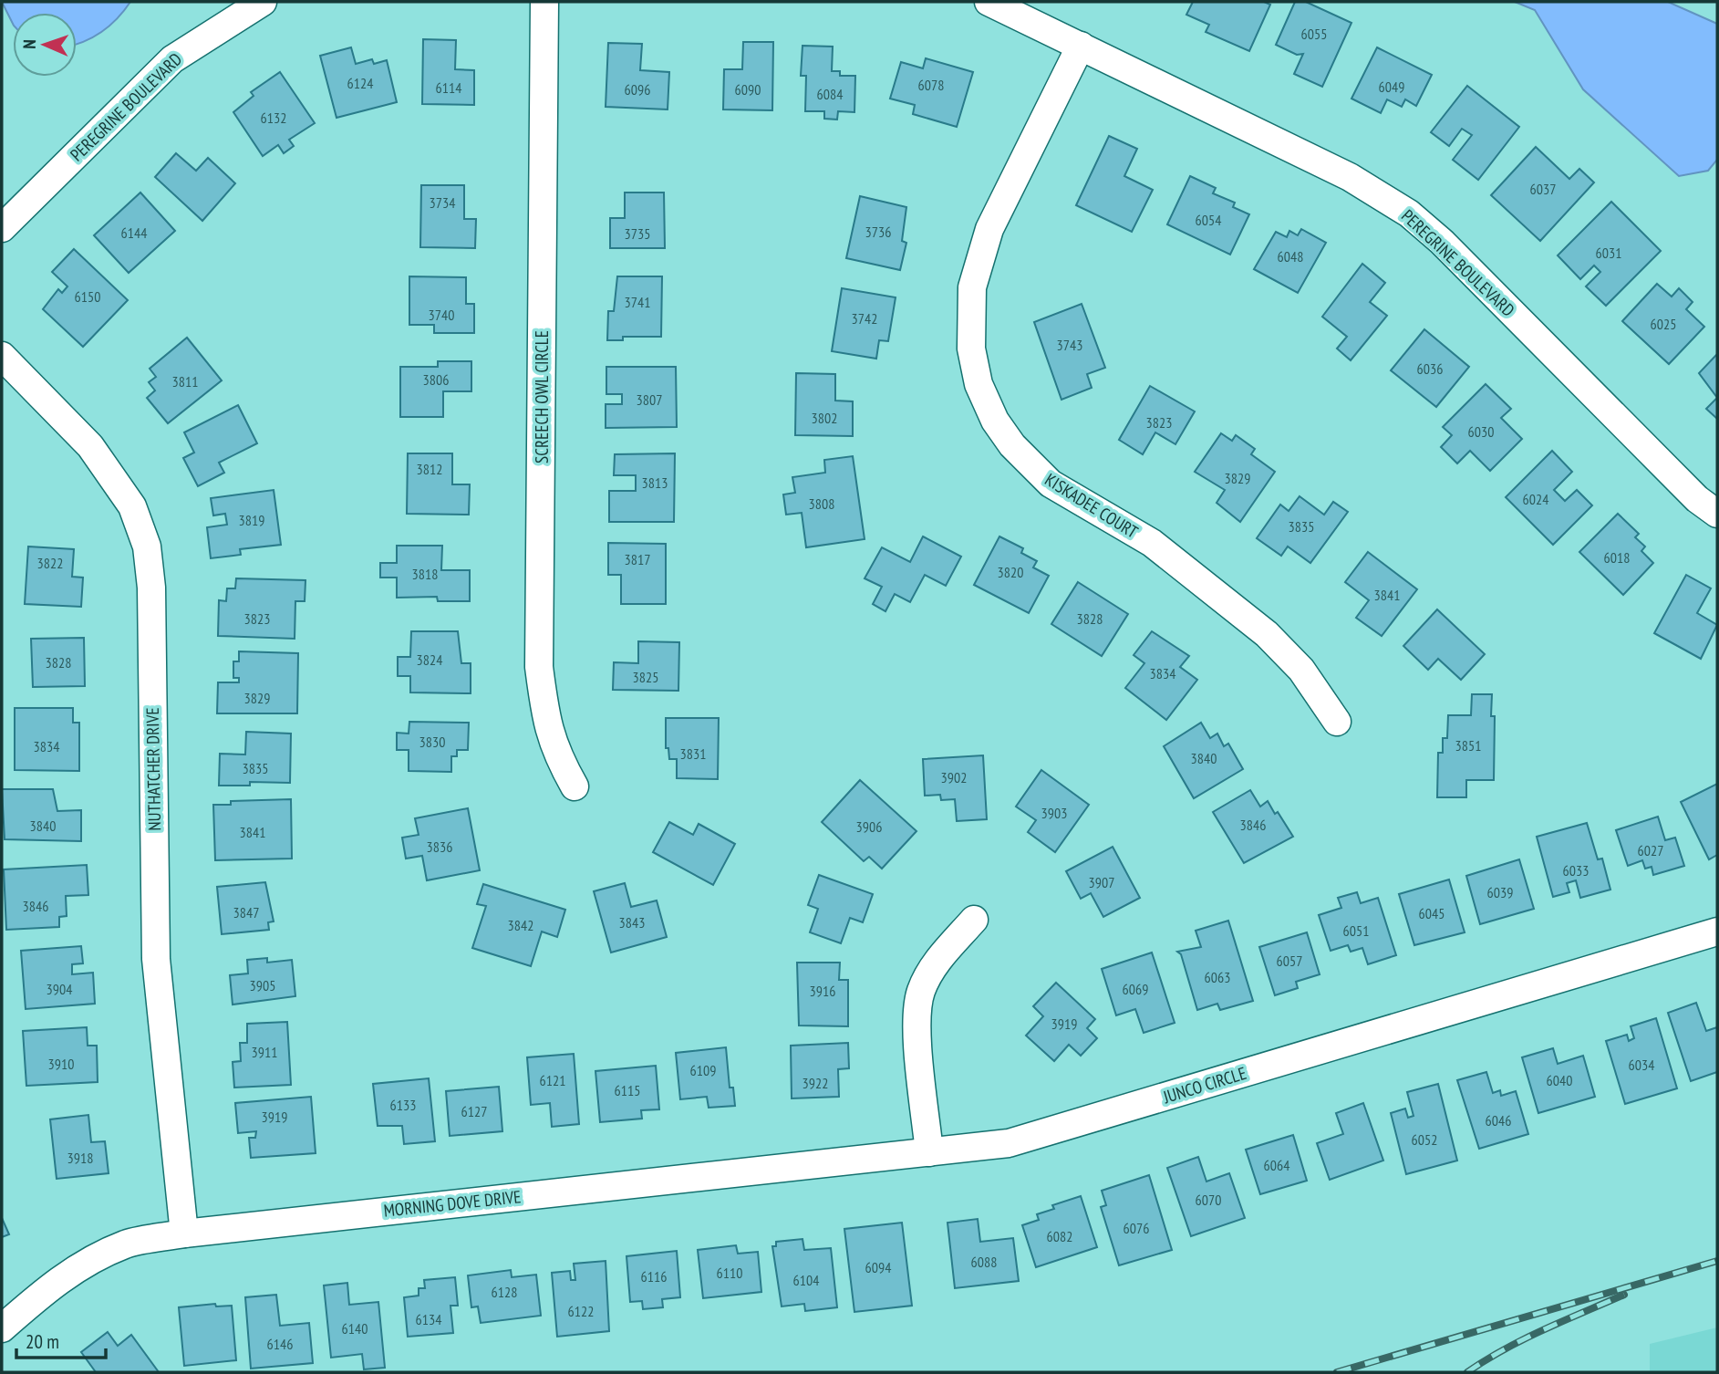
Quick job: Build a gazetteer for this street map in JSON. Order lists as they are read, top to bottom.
{
  "streets": {
    "street": [
      "PEREGRINE BOULEVARD",
      "SCREECH OWL CIRCLE",
      "KISKADEE COURT",
      "NUTHATCHER DRIVE",
      "JUNCO CIRCLE",
      "MORNING DOVE DRIVE"
    ]
  },
  "crossings": [
    ["PEREGRINE BOULEVARD", "KISKADEE COURT"],
    ["NUTHATCHER DRIVE", "MORNING DOVE DRIVE"],
    ["JUNCO CIRCLE", "MORNING DOVE DRIVE"]
  ],
  "house_numbers": [
    "6055",
    "6124",
    "6078",
    "6049",
    "6114",
    "6096",
    "6090",
    "6084",
    "6132",
    "6037",
    "3734",
    "6054",
    "3736",
    "6144",
    "3735",
    "6031",
    "6048",
    "6150",
    "3741",
    "3740",
    "3742",
    "6025",
    "3743",
    "6036",
    "3806",
    "3811",
    "3807",
    "3802",
    "3823",
    "6030",
    "3812",
    "3829",
    "3813",
    "6024",
    "3808",
    "3819",
    "3835",
    "6018",
    "3817",
    "3822",
    "3820",
    "3818",
    "3841",
    "3823",
    "3828",
    "3824",
    "3828",
    "3834",
    "3825",
    "3829",
    "3830",
    "3851",
    "3834",
    "3831",
    "3840",
    "3835",
    "3902",
    "3903",
    "3846",
    "3840",
    "3906",
    "3841",
    "3836",
    "6027",
    "6033",
    "3907",
    "6039",
    "3846",
    "3847",
    "6045",
    "3843",
    "3842",
    "6051",
    "6057",
    "6063",
    "3905",
    "3904",
    "6069",
    "3916",
    "3919",
    "3911",
    "3910",
    "6034",
    "6109",
    "6121",
    "6040",
    "3922",
    "6115",
    "6133",
    "6127",
    "3919",
    "6046",
    "6052",
    "3918",
    "6064",
    "6070",
    "6076",
    "6082",
    "6088",
    "6094",
    "6110",
    "6116",
    "6104",
    "6128",
    "6122",
    "6134",
    "6140",
    "6146"
  ],
  "scale_bar": "20 m",
  "north": "left"
}
